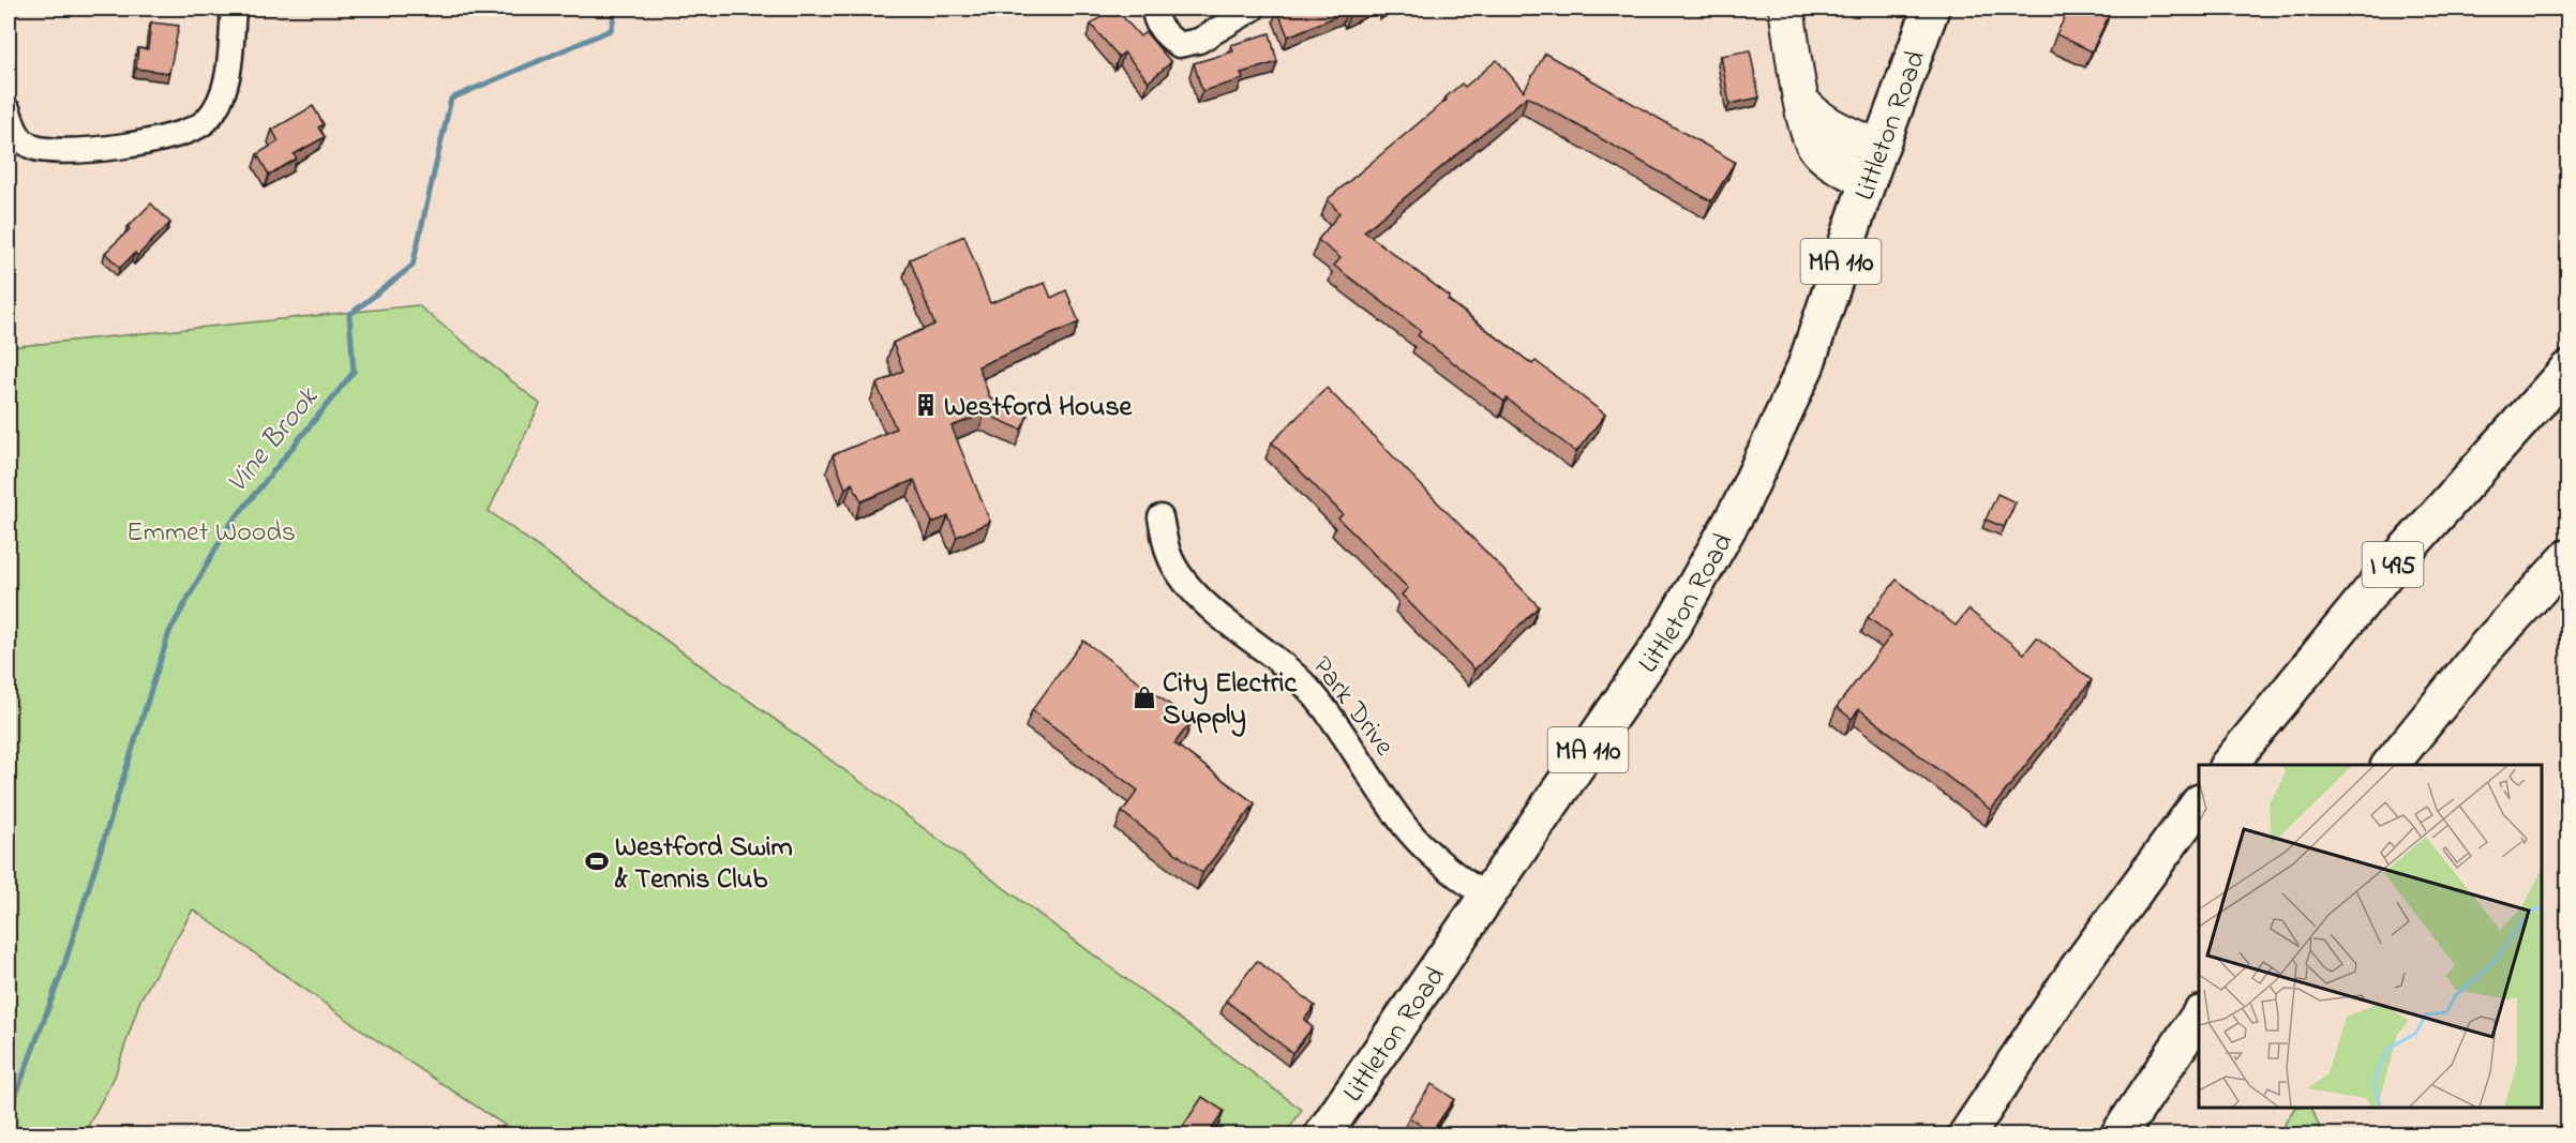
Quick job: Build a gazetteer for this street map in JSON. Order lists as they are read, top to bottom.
{
  "streets": {
    "main road": ["Littleton Road", "MA 110", "I 495"],
    "street": ["Park Drive"]
  },
  "crossings": [
    ["Littleton Road", "Park Drive"]
  ],
  "water": ["Vine Brook"],
  "parks": ["Emmet Woods"],
  "places": {
    "building": ["Westford House"],
    "shop": ["City Electric Supply"],
    "sports": ["Westford Swim & Tennis Club"]
  }
}
